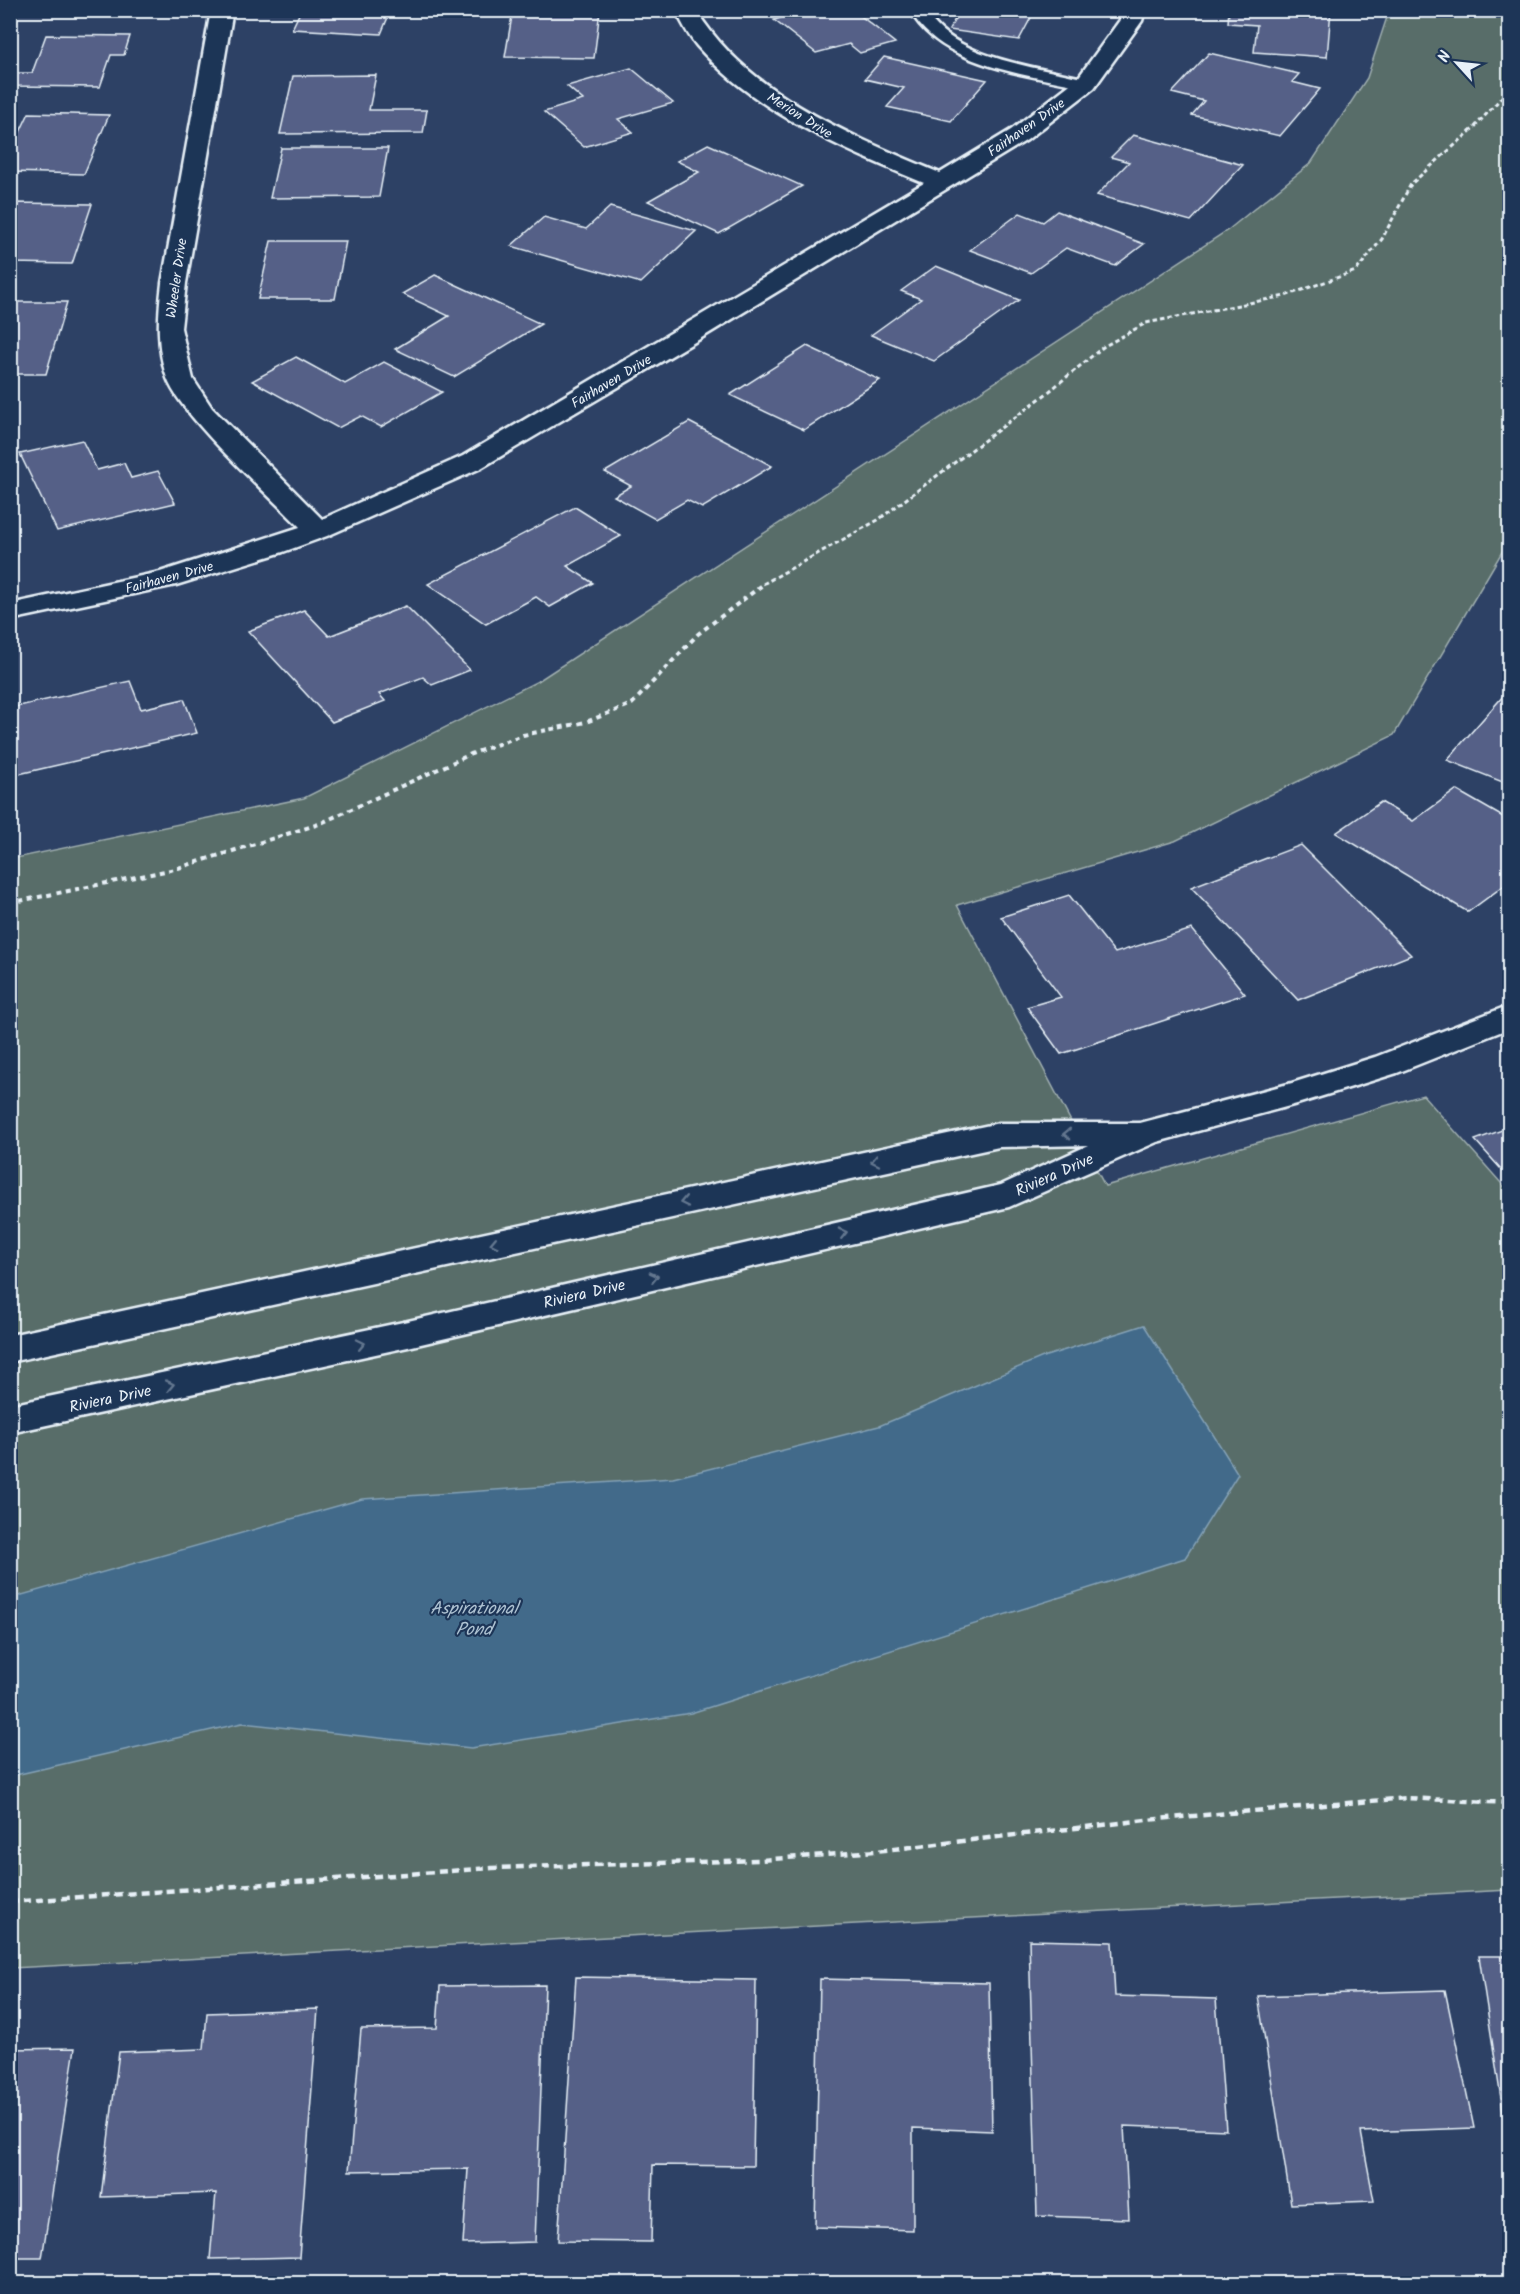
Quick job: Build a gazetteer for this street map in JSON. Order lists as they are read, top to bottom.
{
  "streets": {
    "street": [
      "Merion Drive",
      "Fairhaven Drive",
      "Wheeler Drive",
      "Riviera Drive"
    ]
  },
  "crossings": [
    ["Merion Drive", "Fairhaven Drive"],
    ["Fairhaven Drive", "Wheeler Drive"]
  ],
  "water": ["Aspirational Pond"],
  "north": "top left"
}
